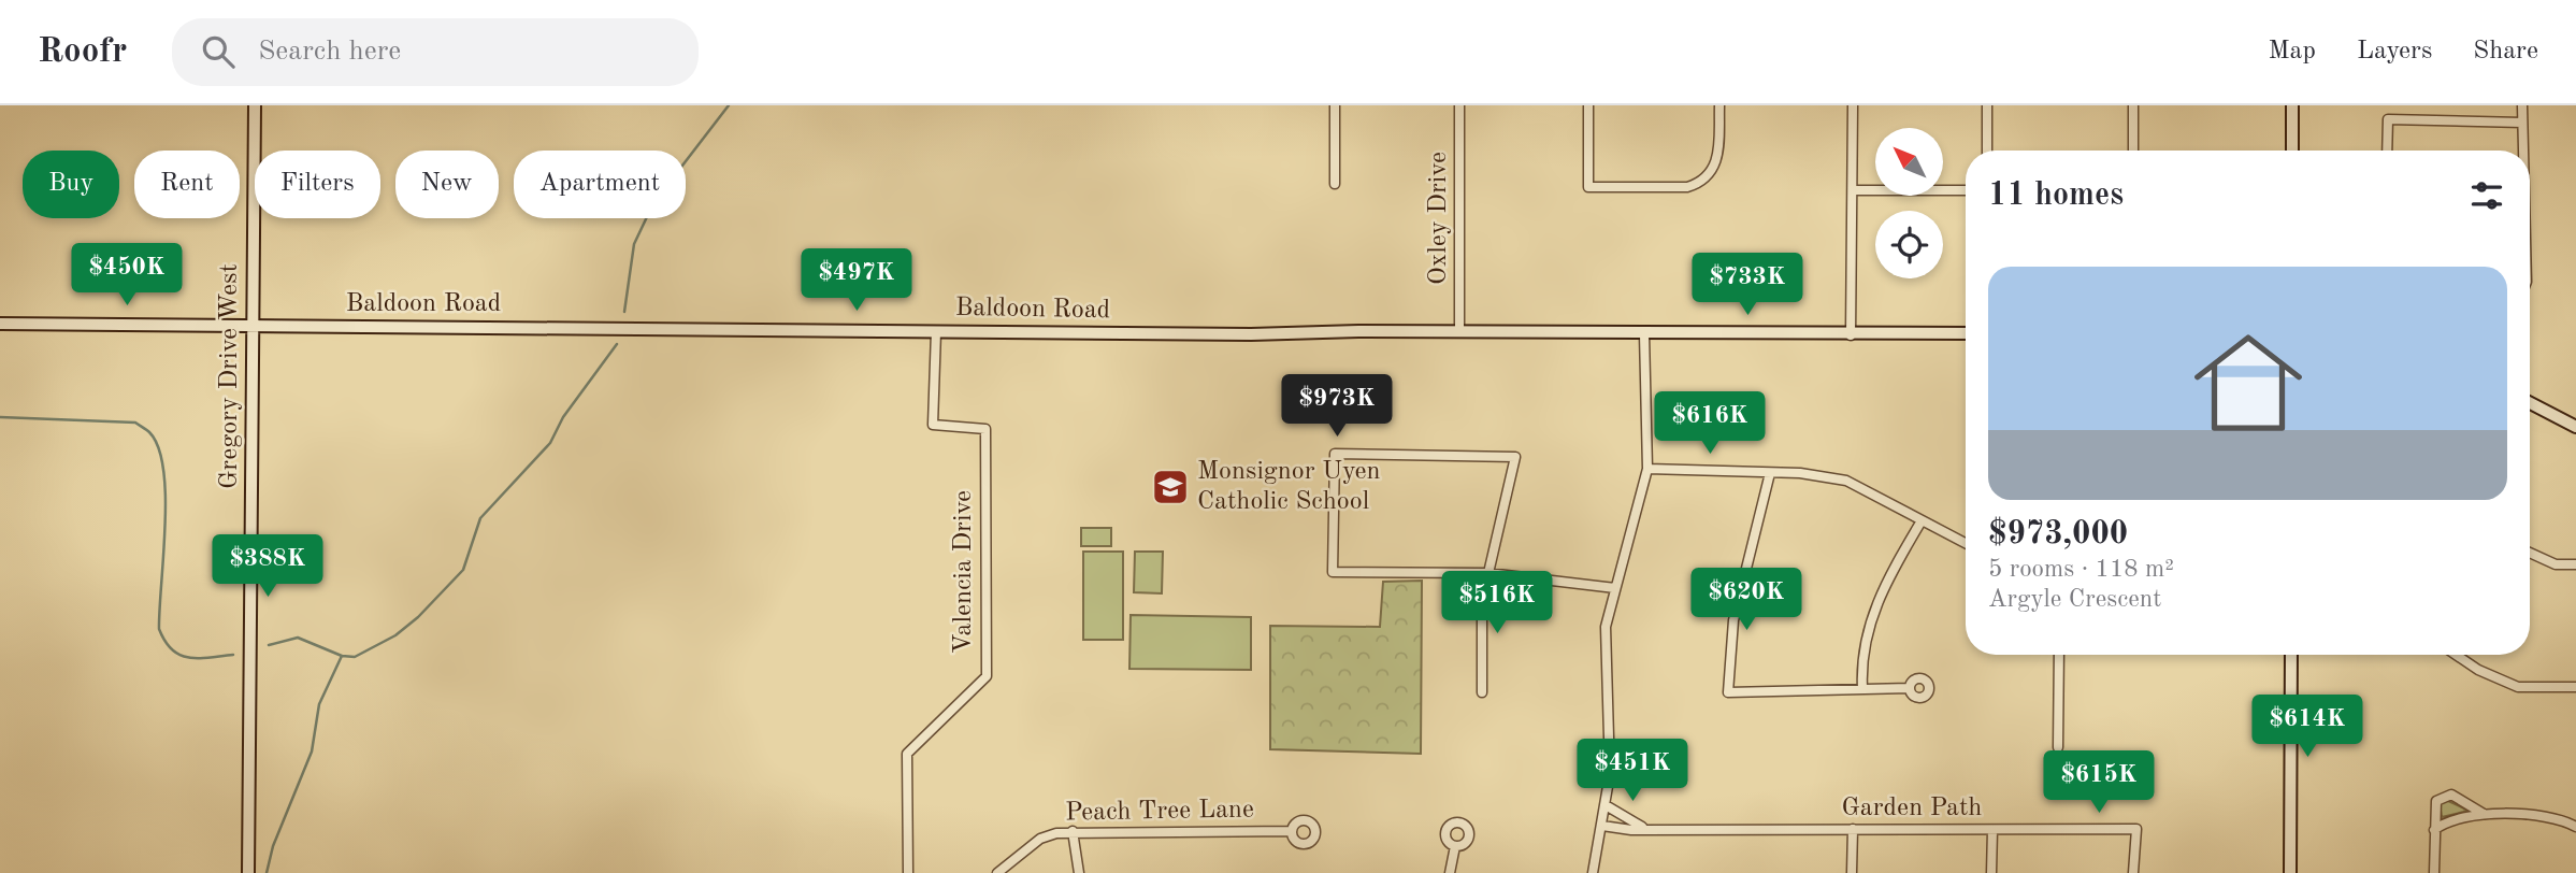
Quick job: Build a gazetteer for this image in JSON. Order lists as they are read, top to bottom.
{
  "streets": {
    "street": [
      "Oxley Drive",
      "Baldoon Road",
      "Gregory Drive West",
      "Valencia Drive",
      "Garden Path",
      "Peach Tree Lane"
    ]
  },
  "crossings": [
    ["Oxley Drive", "Baldoon Road"],
    ["Baldoon Road", "Gregory Drive West"],
    ["Baldoon Road", "Valencia Drive"]
  ],
  "places": {
    "school or university": ["Monsignor Uyen Catholic School"]
  },
  "north": "top left",
  "page": {
    "header": "Roofr",
    "search": "Search here",
    "nav": ["Map", "Layers", "Share"],
    "chip": [
      "Buy",
      "Rent",
      "Filters",
      "New",
      "Apartment"
    ],
    "heading": "11 homes",
    "list": [
      {
        "name": "$973,000",
        "note": "5 rooms · 118 m² · Argyle Crescent"
      }
    ],
    "price": [
      "$450K",
      "$497K",
      "$733K",
      "$973K",
      "$616K",
      "$388K",
      "$620K",
      "$516K",
      "$614K",
      "$451K",
      "$615K"
    ]
  }
}
